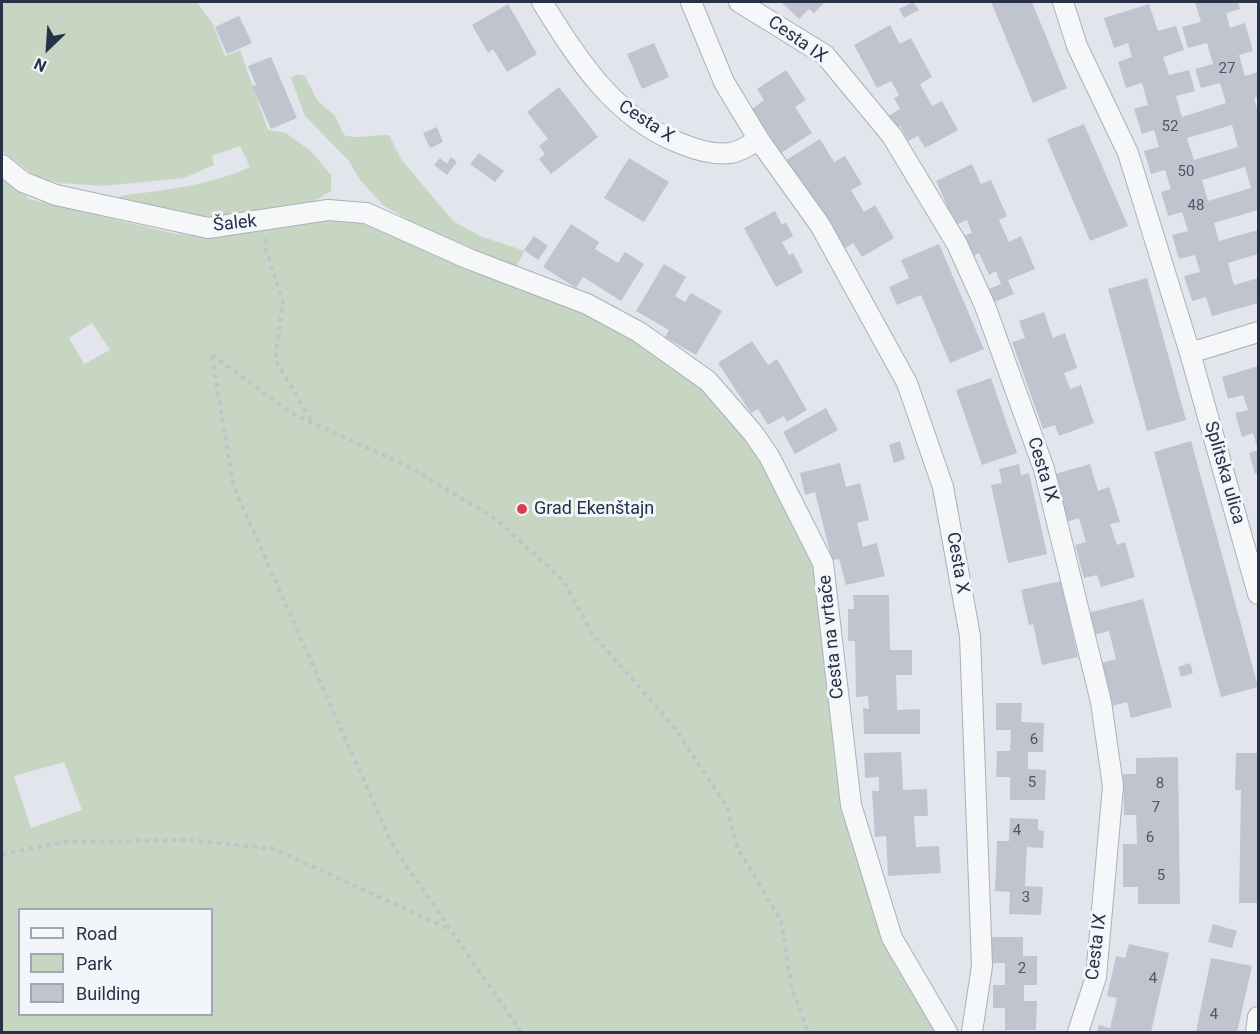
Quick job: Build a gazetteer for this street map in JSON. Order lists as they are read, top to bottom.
{
  "streets": {
    "street": [
      "Cesta IX",
      "Cesta X",
      "Šalek",
      "Splitska ulica",
      "Cesta na vrtače"
    ]
  },
  "crossings": [
    ["Šalek", "Cesta na vrtače"]
  ],
  "places": ["Grad Ekenštajn"],
  "house_numbers": [
    "27",
    "52",
    "50",
    "48",
    "6",
    "5",
    "8",
    "7",
    "4",
    "6",
    "5",
    "3",
    "2",
    "4",
    "4"
  ],
  "legend": ["Road", "Park", "Building"],
  "north": "bottom left"
}
